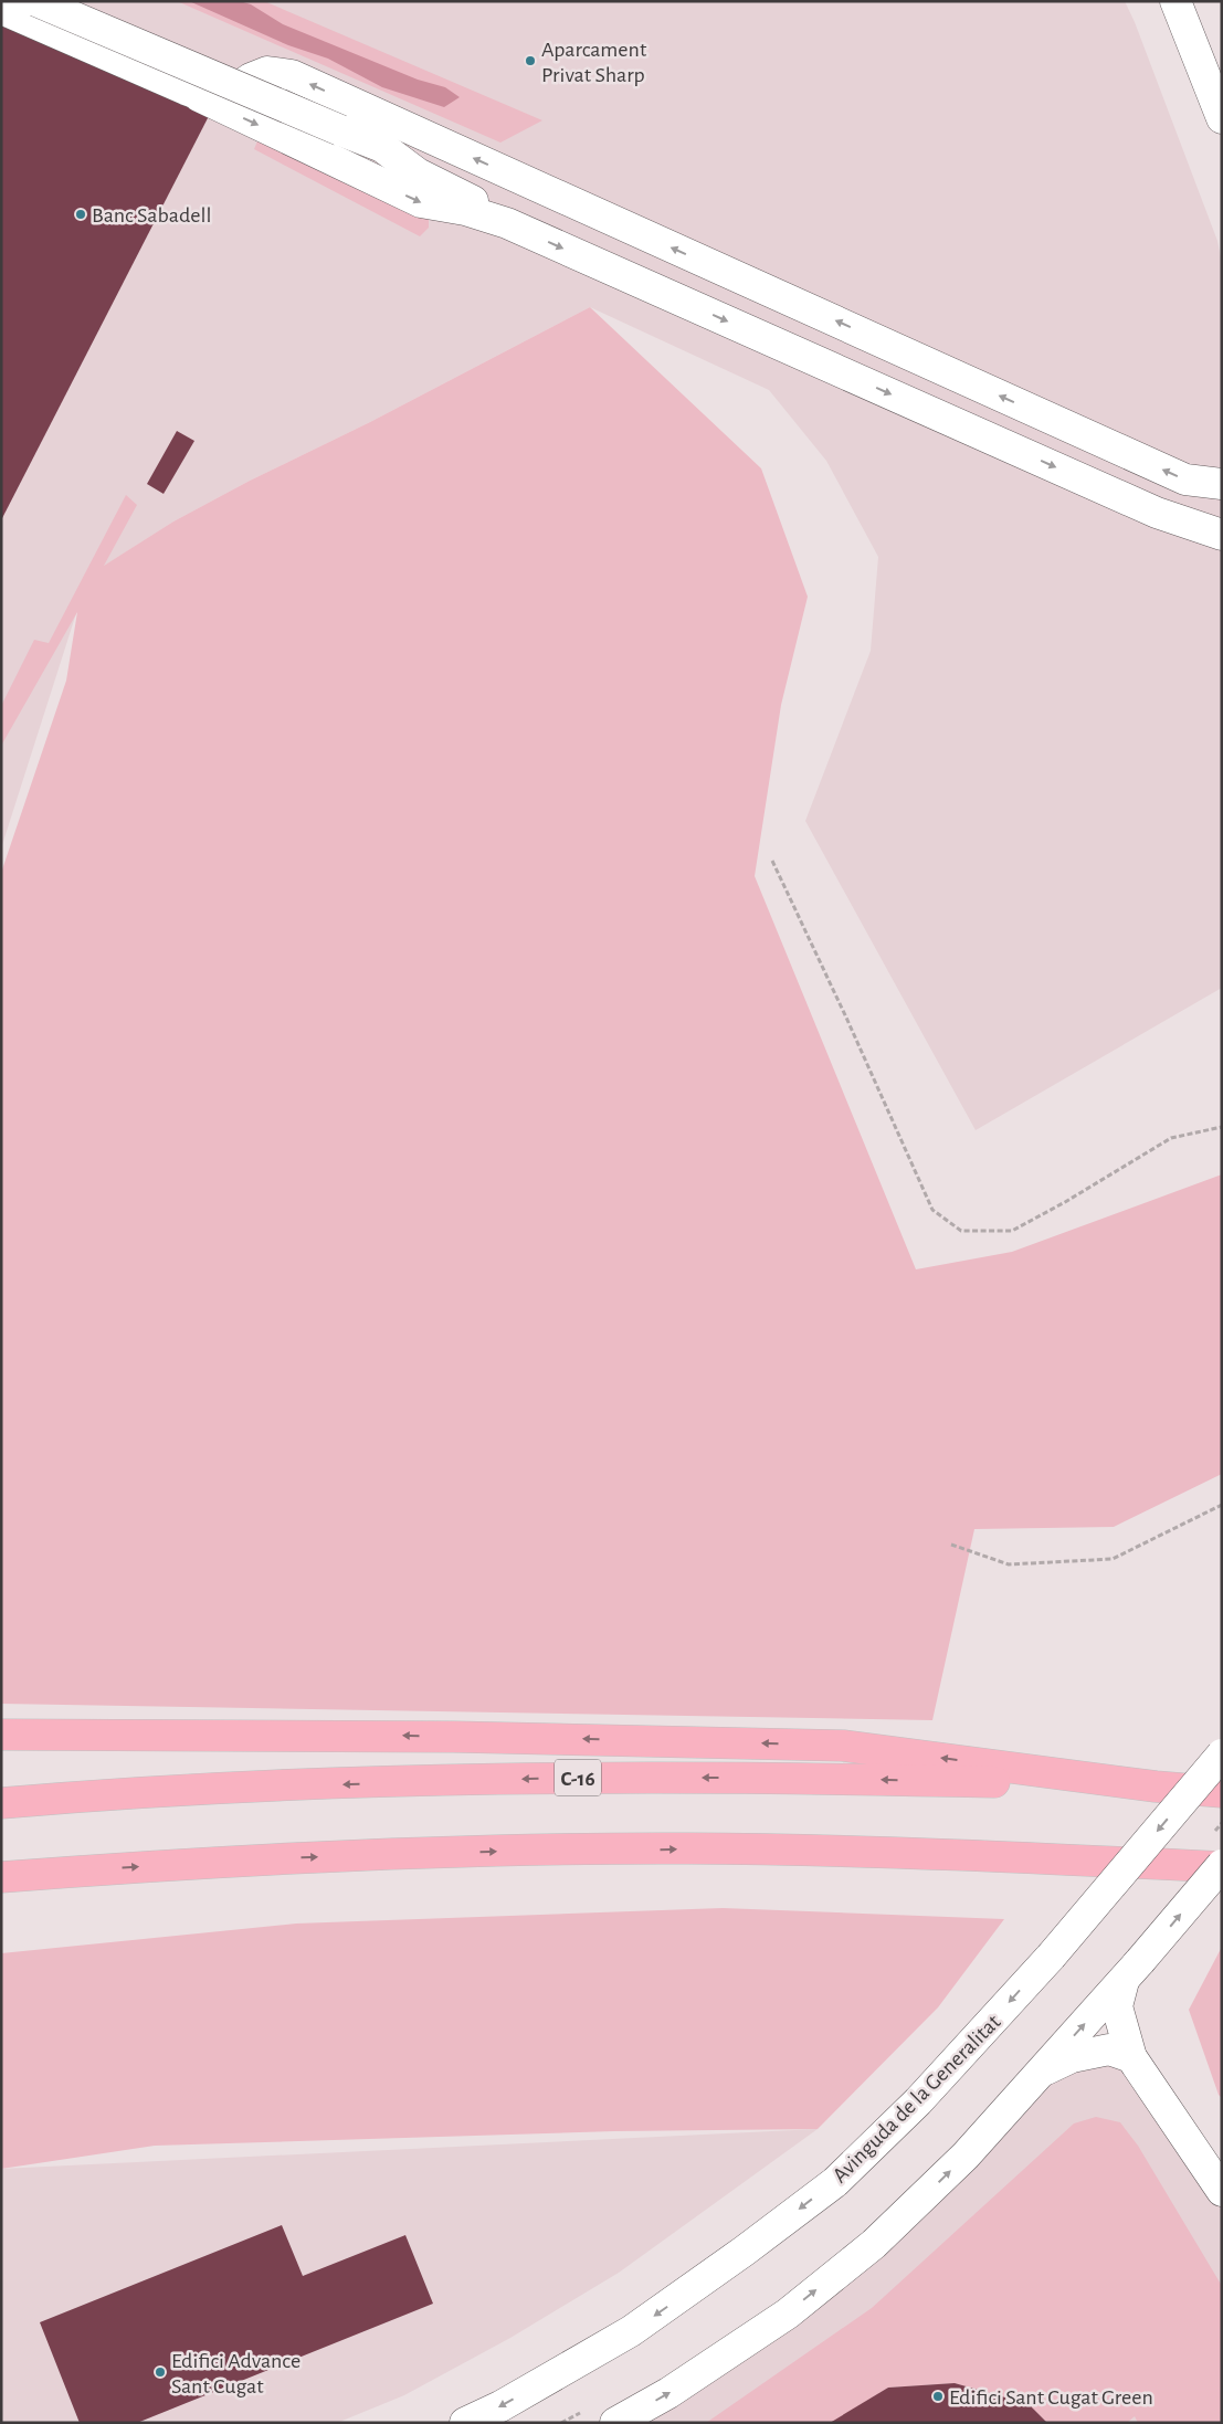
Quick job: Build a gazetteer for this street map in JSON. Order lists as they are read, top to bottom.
{
  "streets": {
    "highway": ["C-16"],
    "street": ["Avinguda de la Generalitat"]
  },
  "places": [
    "Aparcament Privat Sharp",
    "Banc Sabadell",
    "Edifici Advance Sant Cugat",
    "Edifici Sant Cugat Green"
  ]
}
